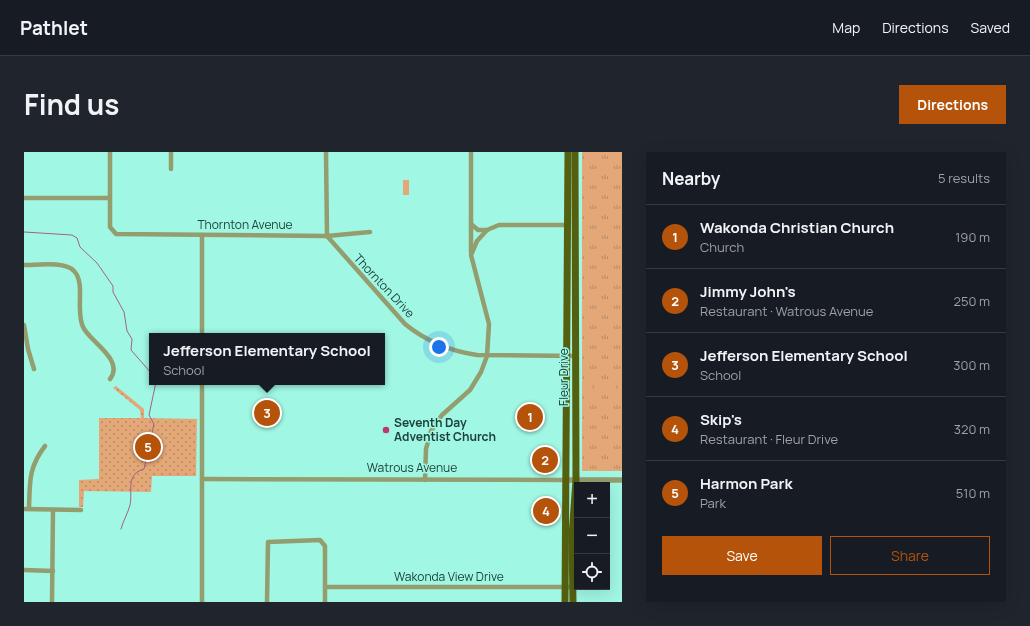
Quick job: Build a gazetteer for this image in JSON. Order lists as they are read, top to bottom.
{
  "streets": {
    "main road": ["Fleur Drive"],
    "street": [
      "Thornton Avenue",
      "Thornton Drive",
      "Watrous Avenue",
      "Wakonda View Drive"
    ]
  },
  "crossings": [
    ["Thornton Avenue", "Thornton Drive"],
    ["Thornton Drive", "Fleur Drive"],
    ["Fleur Drive", "Watrous Avenue"],
    ["Fleur Drive", "Wakonda View Drive"]
  ],
  "places": ["Seventh Day Adventist Church"],
  "page": {
    "header": "Pathlet",
    "nav": ["Map", "Directions", "Saved"],
    "title": "Find us",
    "buttons": [
      "Directions",
      ["Save", "Share"]
    ],
    "heading": ["Nearby", "5 results"],
    "list": [
      {
        "mark": "1",
        "name": "Wakonda Christian Church",
        "note": "Church",
        "value": "190 m"
      },
      {
        "mark": "2",
        "name": "Jimmy John's",
        "note": "Restaurant · Watrous Avenue",
        "value": "250 m"
      },
      {
        "mark": "3",
        "name": "Jefferson Elementary School",
        "note": "School",
        "value": "300 m"
      },
      {
        "mark": "4",
        "name": "Skip's",
        "note": "Restaurant · Fleur Drive",
        "value": "320 m"
      },
      {
        "mark": "5",
        "name": "Harmon Park",
        "note": "Park",
        "value": "510 m"
      }
    ],
    "popup": ["Jefferson Elementary School", "School"],
    "pins": [
      "3",
      "1",
      "5",
      "2",
      "4"
    ],
    "map_buttons": ["+", "−"]
  }
}
